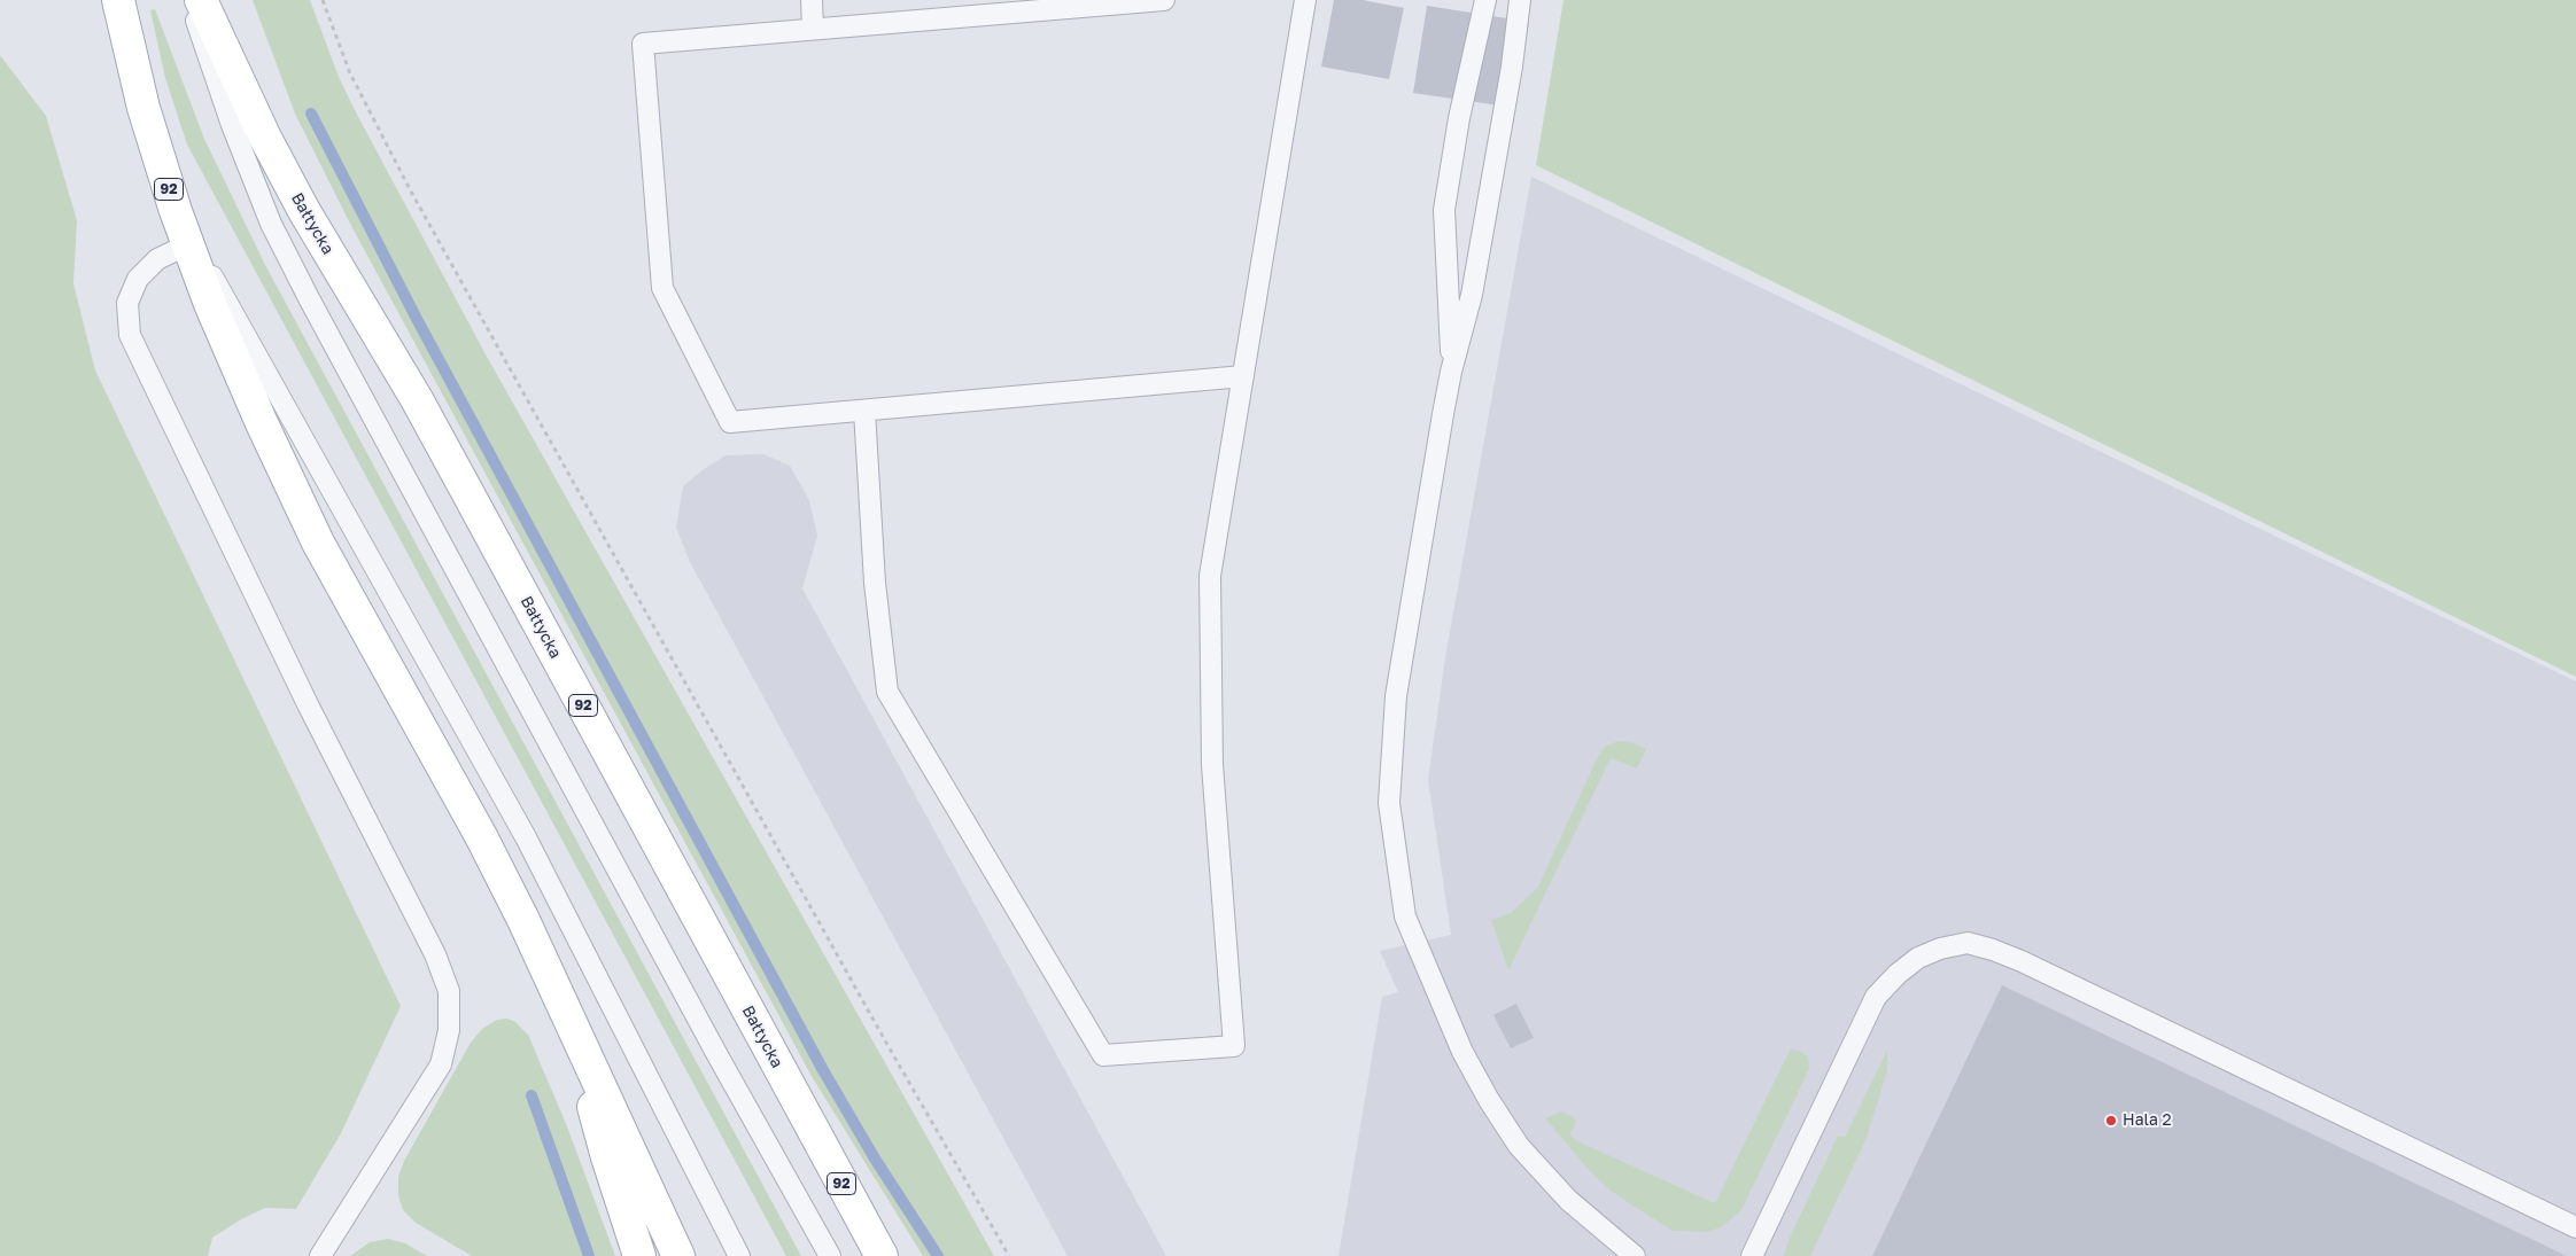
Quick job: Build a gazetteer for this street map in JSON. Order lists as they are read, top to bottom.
{
  "streets": {
    "main road": ["92", "Bałtycka"]
  },
  "places": ["Hala 2"]
}
